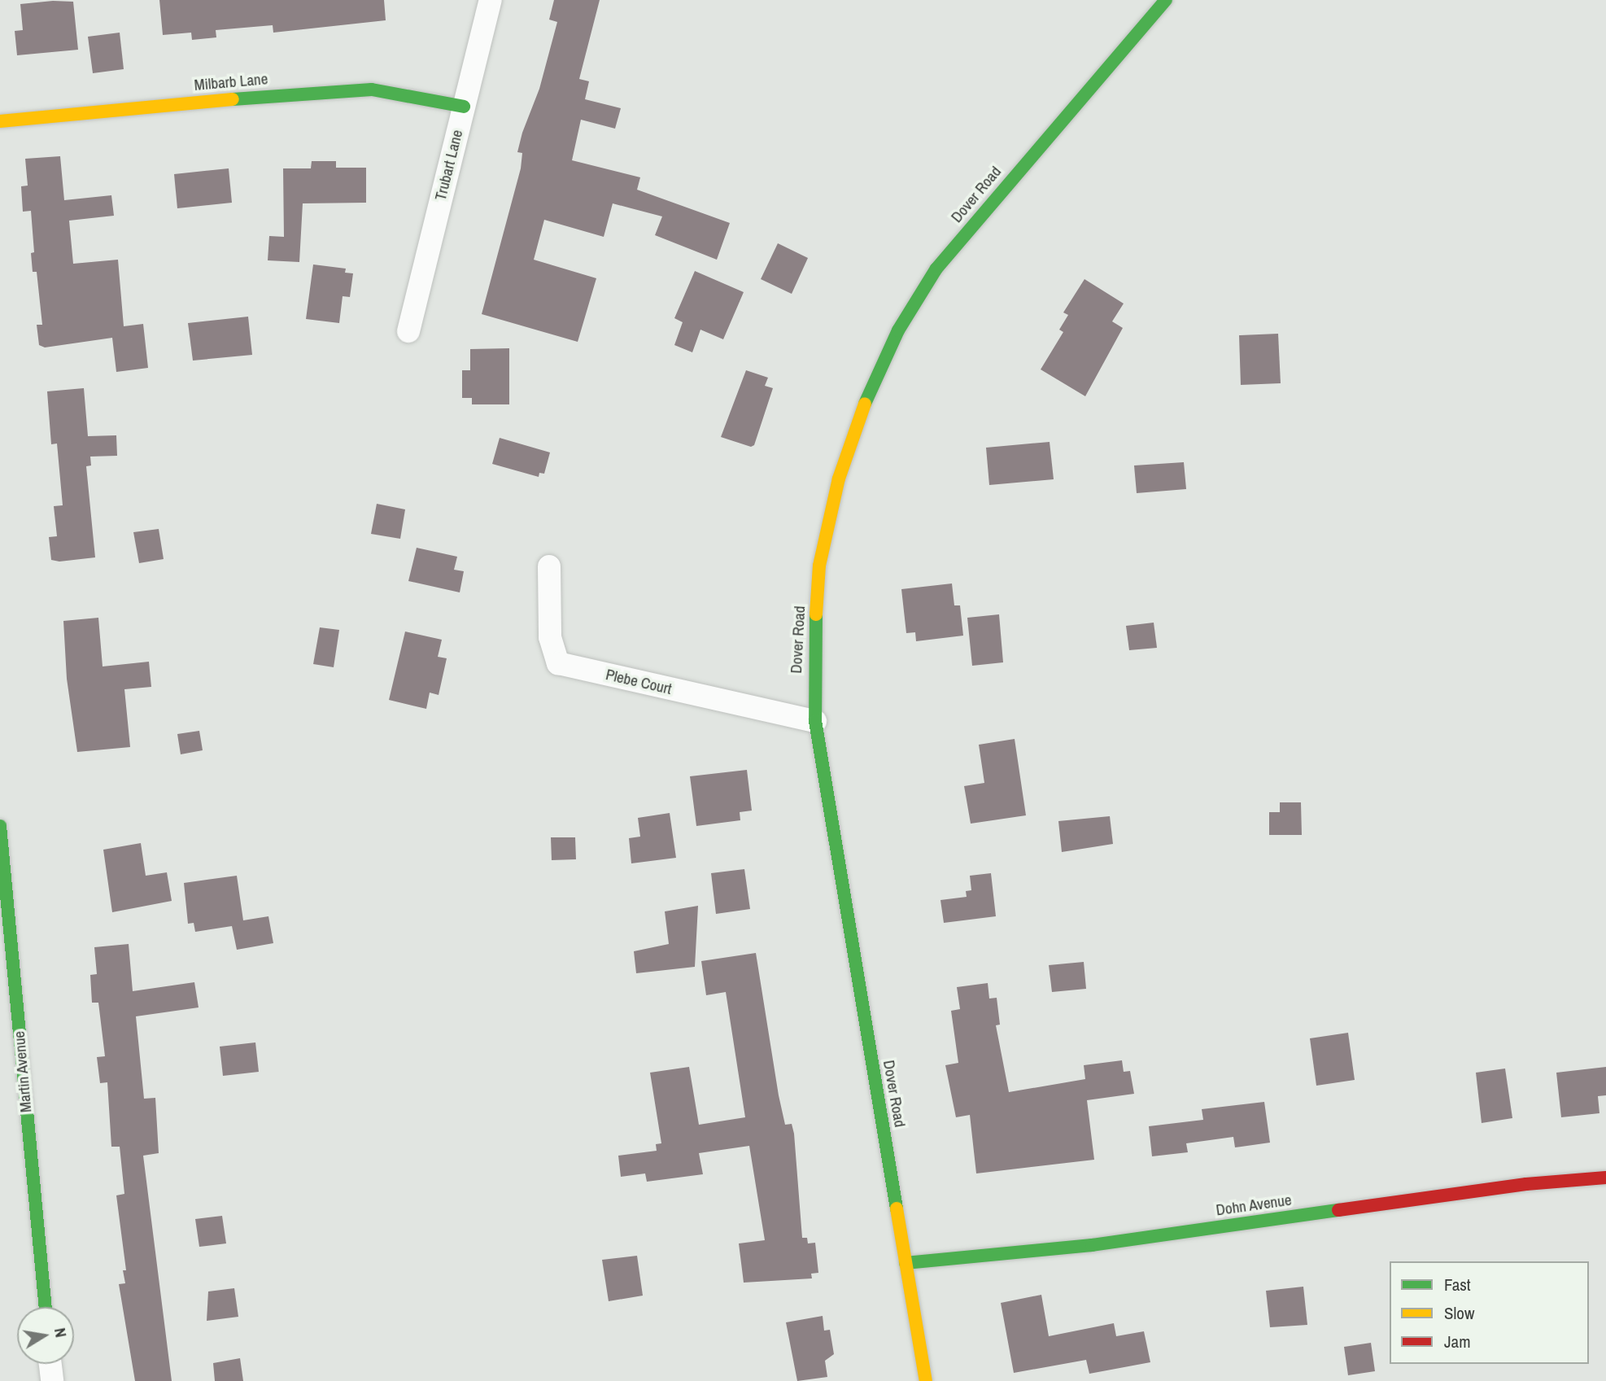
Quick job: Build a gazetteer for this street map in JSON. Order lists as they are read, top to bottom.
{
  "streets": {
    "street": [
      "Milbarb Lane",
      "Trubart Lane",
      "Dover Road",
      "Plebe Court",
      "Martin Avenue",
      "Dohn Avenue"
    ]
  },
  "crossings": [
    ["Milbarb Lane", "Trubart Lane"],
    ["Dover Road", "Plebe Court"],
    ["Dover Road", "Dohn Avenue"]
  ],
  "legend": ["Fast", "Slow", "Jam"],
  "north": "right"
}
